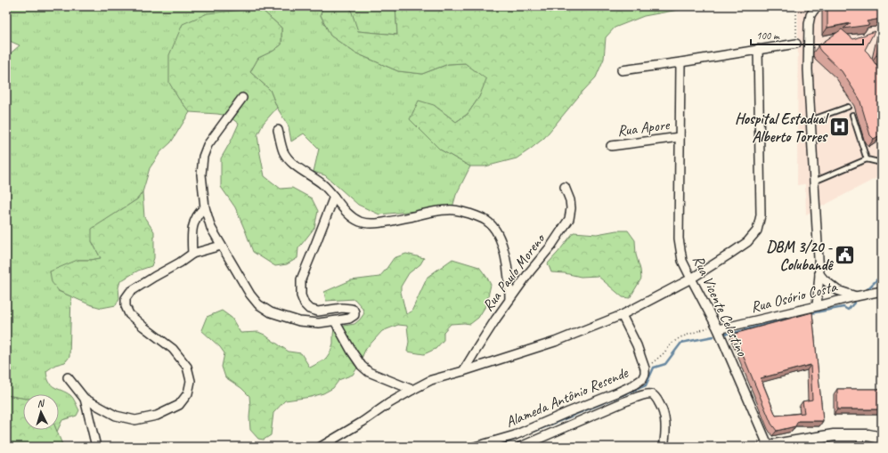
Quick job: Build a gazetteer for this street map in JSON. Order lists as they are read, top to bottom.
{
  "streets": {
    "street": [
      "Rua Apore",
      "Rua Paulo Moreno",
      "Rua Osório Costa",
      "Rua Vicente Celestino",
      "Alameda Antônio Resende"
    ]
  },
  "crossings": [
    ["Rua Apore", "Rua Vicente Celestino"],
    ["Rua Osório Costa", "Rua Vicente Celestino"]
  ],
  "places": {
    "hospital": ["Hospital Estadual Alberto Torres"],
    "public building": ["DBM 3/20 - Colubandê"]
  },
  "scale_bar": "100 m",
  "north": "top"
}
